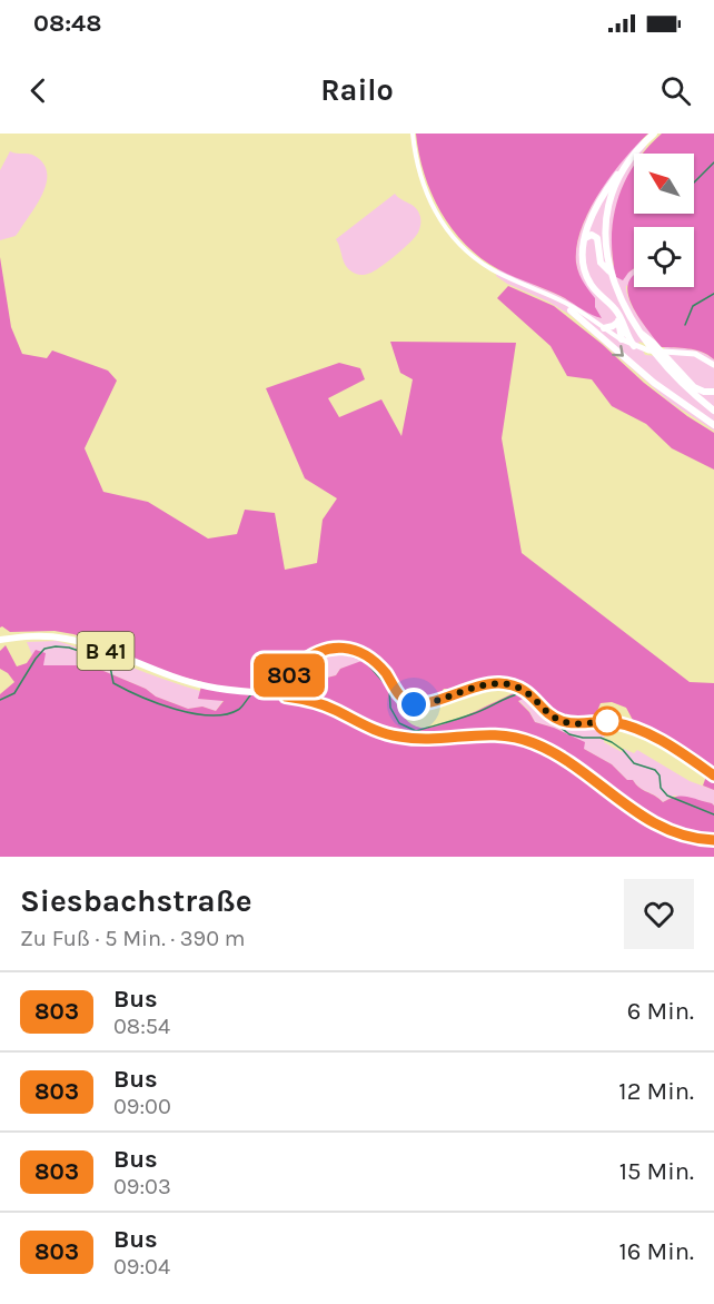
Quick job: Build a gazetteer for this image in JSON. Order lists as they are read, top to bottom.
{
  "streets": {
    "main road": ["B 41"]
  },
  "lines": ["bus line 803"],
  "north": "top left",
  "page": {
    "status": "08:48",
    "header": "Railo",
    "on_map": "803",
    "heading": ["Siesbachstraße", "Zu Fuß · 5 Min. · 390 m"],
    "list": [
      {
        "mark": "803",
        "name": "Bus",
        "note": "08:54",
        "value": "6 Min."
      },
      {
        "mark": "803",
        "name": "Bus",
        "note": "09:00",
        "value": "12 Min."
      },
      {
        "mark": "803",
        "name": "Bus",
        "note": "09:03",
        "value": "15 Min."
      },
      {
        "mark": "803",
        "name": "Bus",
        "note": "09:04",
        "value": "16 Min."
      }
    ]
  }
}
